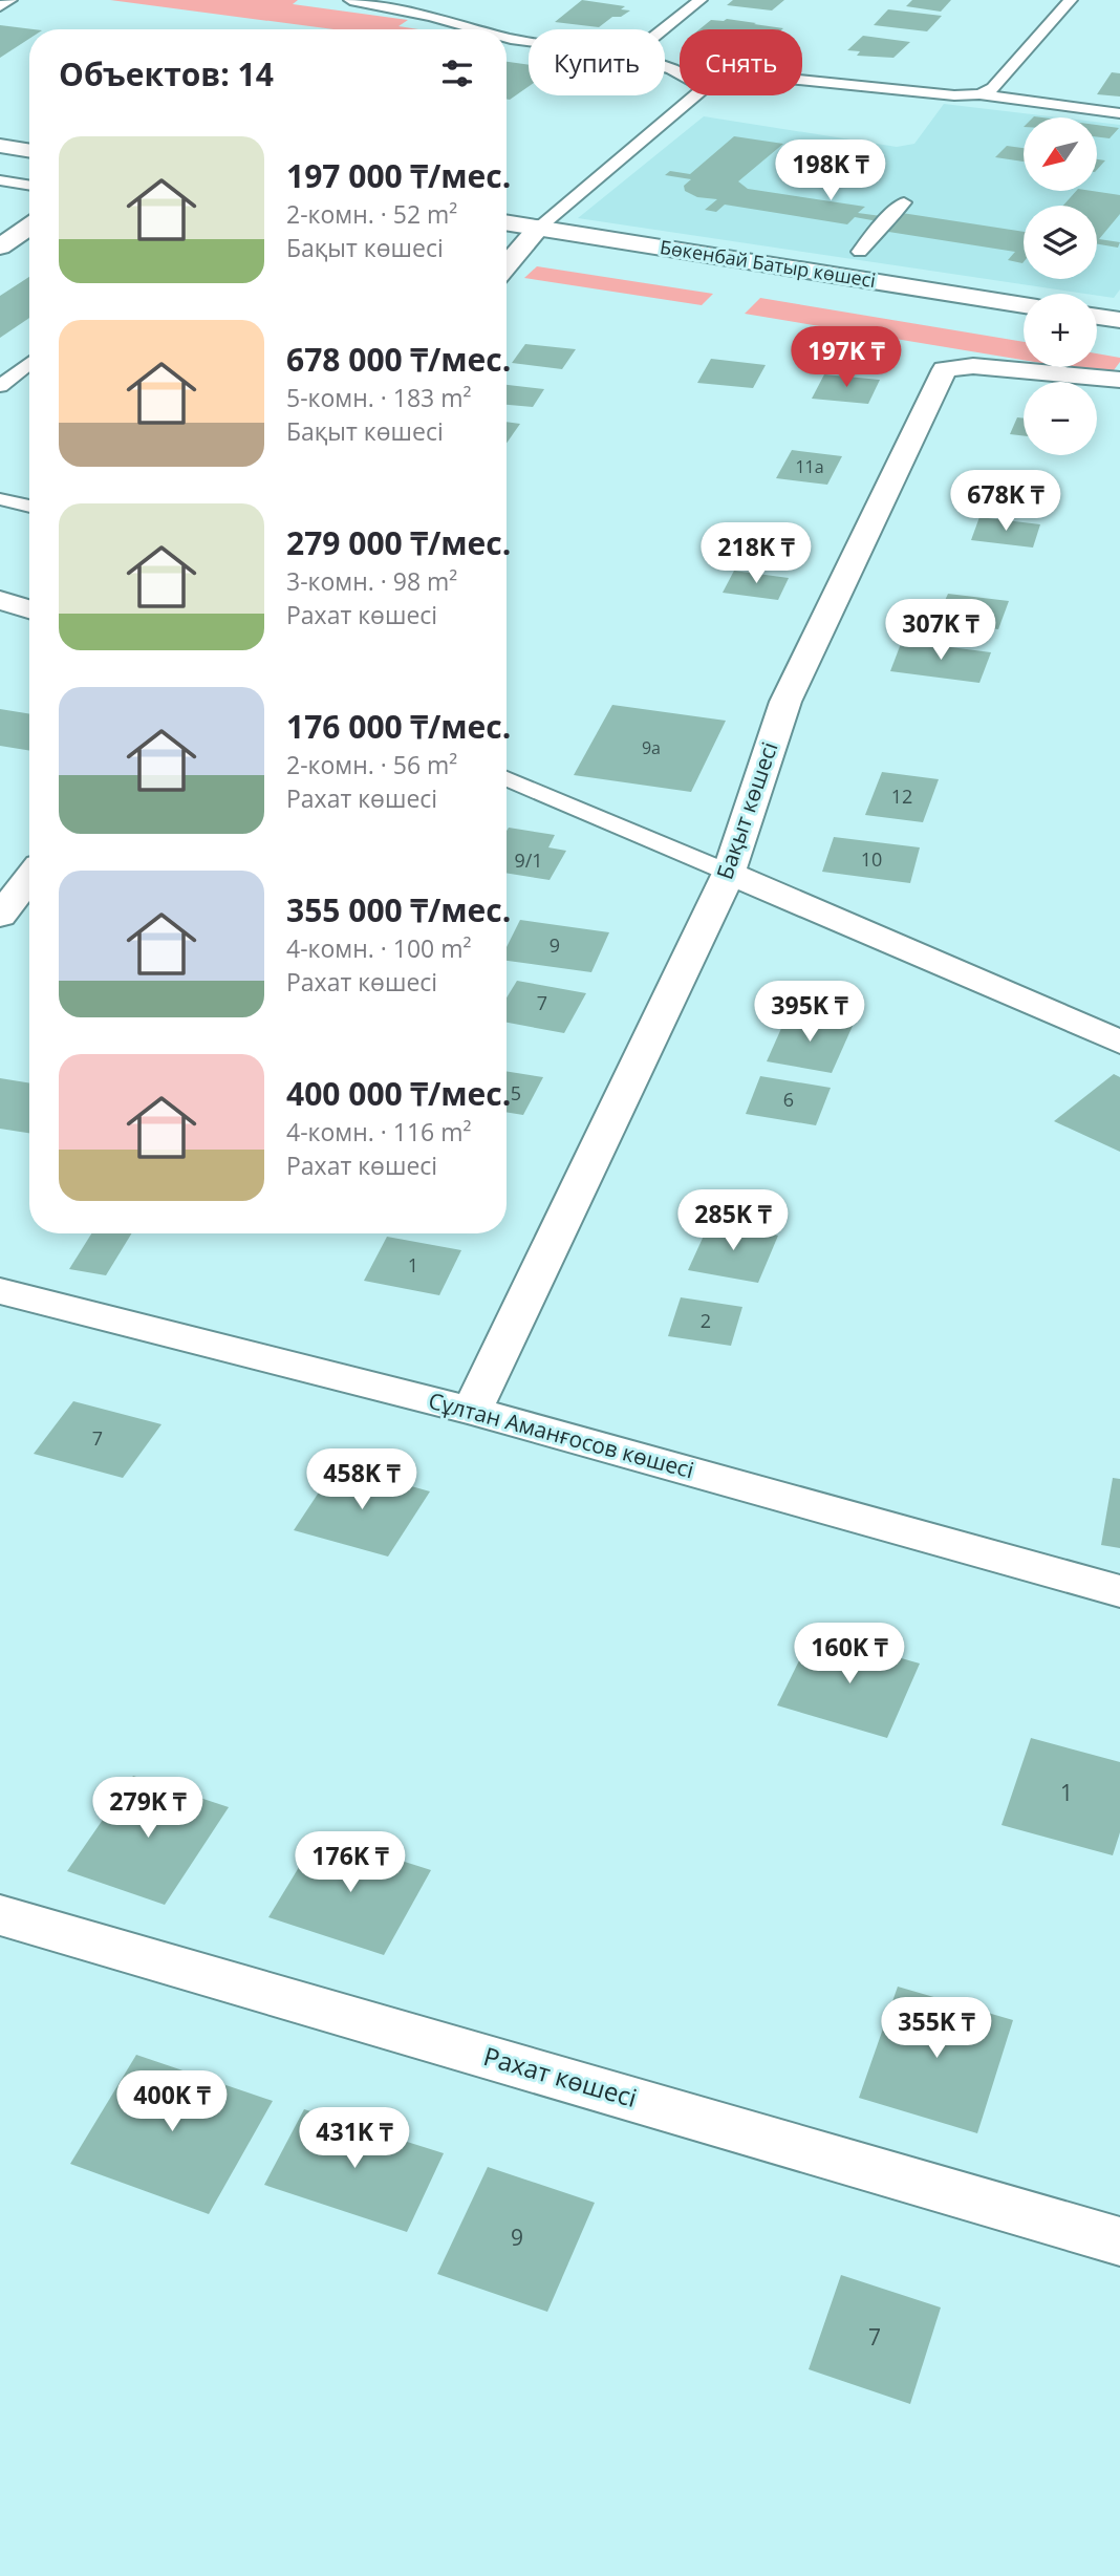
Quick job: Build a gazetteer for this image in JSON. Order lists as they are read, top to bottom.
{
  "streets": {
    "street": [
      "Бөкенбай Батыр көшесі",
      "Бақыт көшесі",
      "Сұлтан Аманғосов көшесі",
      "Рахат көшесі"
    ]
  },
  "crossings": [
    ["Бақыт көшесі", "Сұлтан Аманғосов көшесі"]
  ],
  "house_numbers": [
    "11а",
    "9а",
    "12",
    "10",
    "9/1",
    "9",
    "7",
    "5",
    "6",
    "1",
    "2",
    "7",
    "1",
    "9",
    "7"
  ],
  "north": "bottom left",
  "page": {
    "chip": ["Купить", "Снять"],
    "heading": "Объектов: 14",
    "map_buttons": ["+", "−"],
    "list": [
      {
        "name": "197 000 ₸/мес.",
        "note": "2-комн. · 52 m² · Бақыт көшесі"
      },
      {
        "name": "678 000 ₸/мес.",
        "note": "5-комн. · 183 m² · Бақыт көшесі"
      },
      {
        "name": "279 000 ₸/мес.",
        "note": "3-комн. · 98 m² · Рахат көшесі"
      },
      {
        "name": "176 000 ₸/мес.",
        "note": "2-комн. · 56 m² · Рахат көшесі"
      },
      {
        "name": "355 000 ₸/мес.",
        "note": "4-комн. · 100 m² · Рахат көшесі"
      },
      {
        "name": "400 000 ₸/мес.",
        "note": "4-комн. · 116 m² · Рахат көшесі"
      }
    ],
    "price": [
      "198K ₸",
      "197K ₸",
      "678K ₸",
      "218K ₸",
      "307K ₸",
      "395K ₸",
      "285K ₸",
      "458K ₸",
      "160K ₸",
      "279K ₸",
      "176K ₸",
      "355K ₸",
      "400K ₸",
      "431K ₸"
    ]
  }
}
